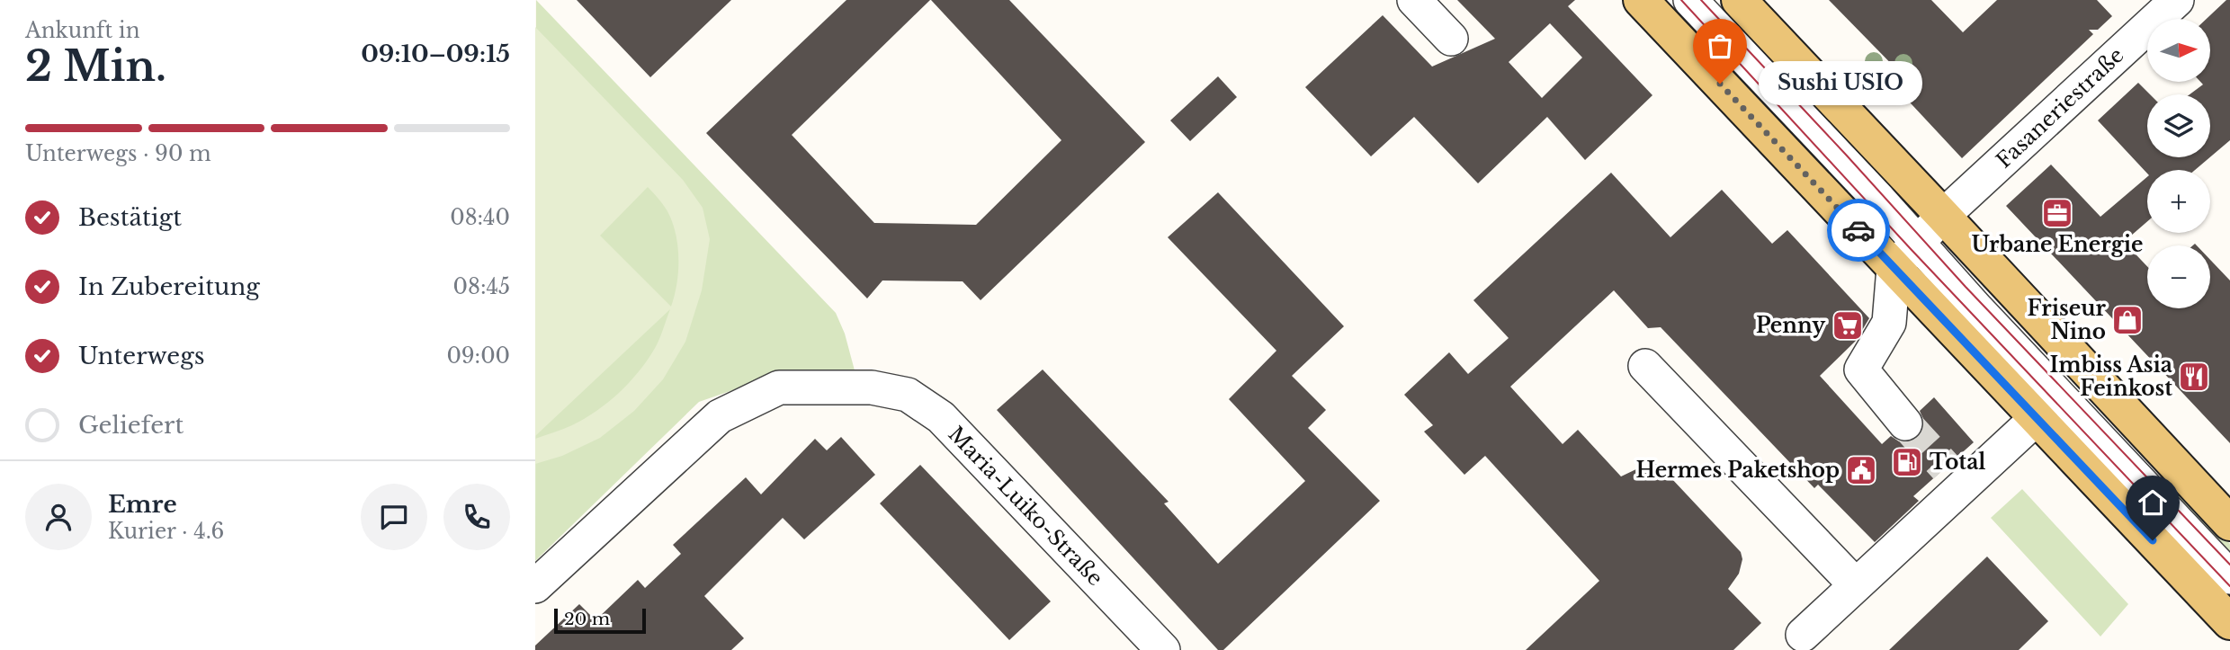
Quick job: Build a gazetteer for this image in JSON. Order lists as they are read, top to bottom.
{
  "streets": {
    "street": ["Fasaneriestraße", "Maria-Luiko-Straße"]
  },
  "places": {
    "other": ["Sushi USIO"],
    "office": ["Urbane Energie"],
    "shop": ["Friseur Nino"],
    "supermarket": ["Penny"],
    "restaurant": ["Imbiss Asia Feinkost"],
    "fuel station": ["Total"],
    "public building": ["Hermes Paketshop"]
  },
  "scale_bar": "20 m",
  "north": "right",
  "page": {
    "heading": ["2 Min.", "Ankunft in", "09:10–09:15"],
    "panel": ["Emre", "Kurier · 4.6"],
    "map_buttons": ["+", "−"],
    "bubble": "Sushi USIO",
    "bar": "Unterwegs · 90 m",
    "list": [
      ["Bestätigt", "08:40"],
      ["In Zubereitung", "08:45"],
      ["Unterwegs", "09:00"],
      "Geliefert"
    ],
    "scale": "20 m"
  }
}
